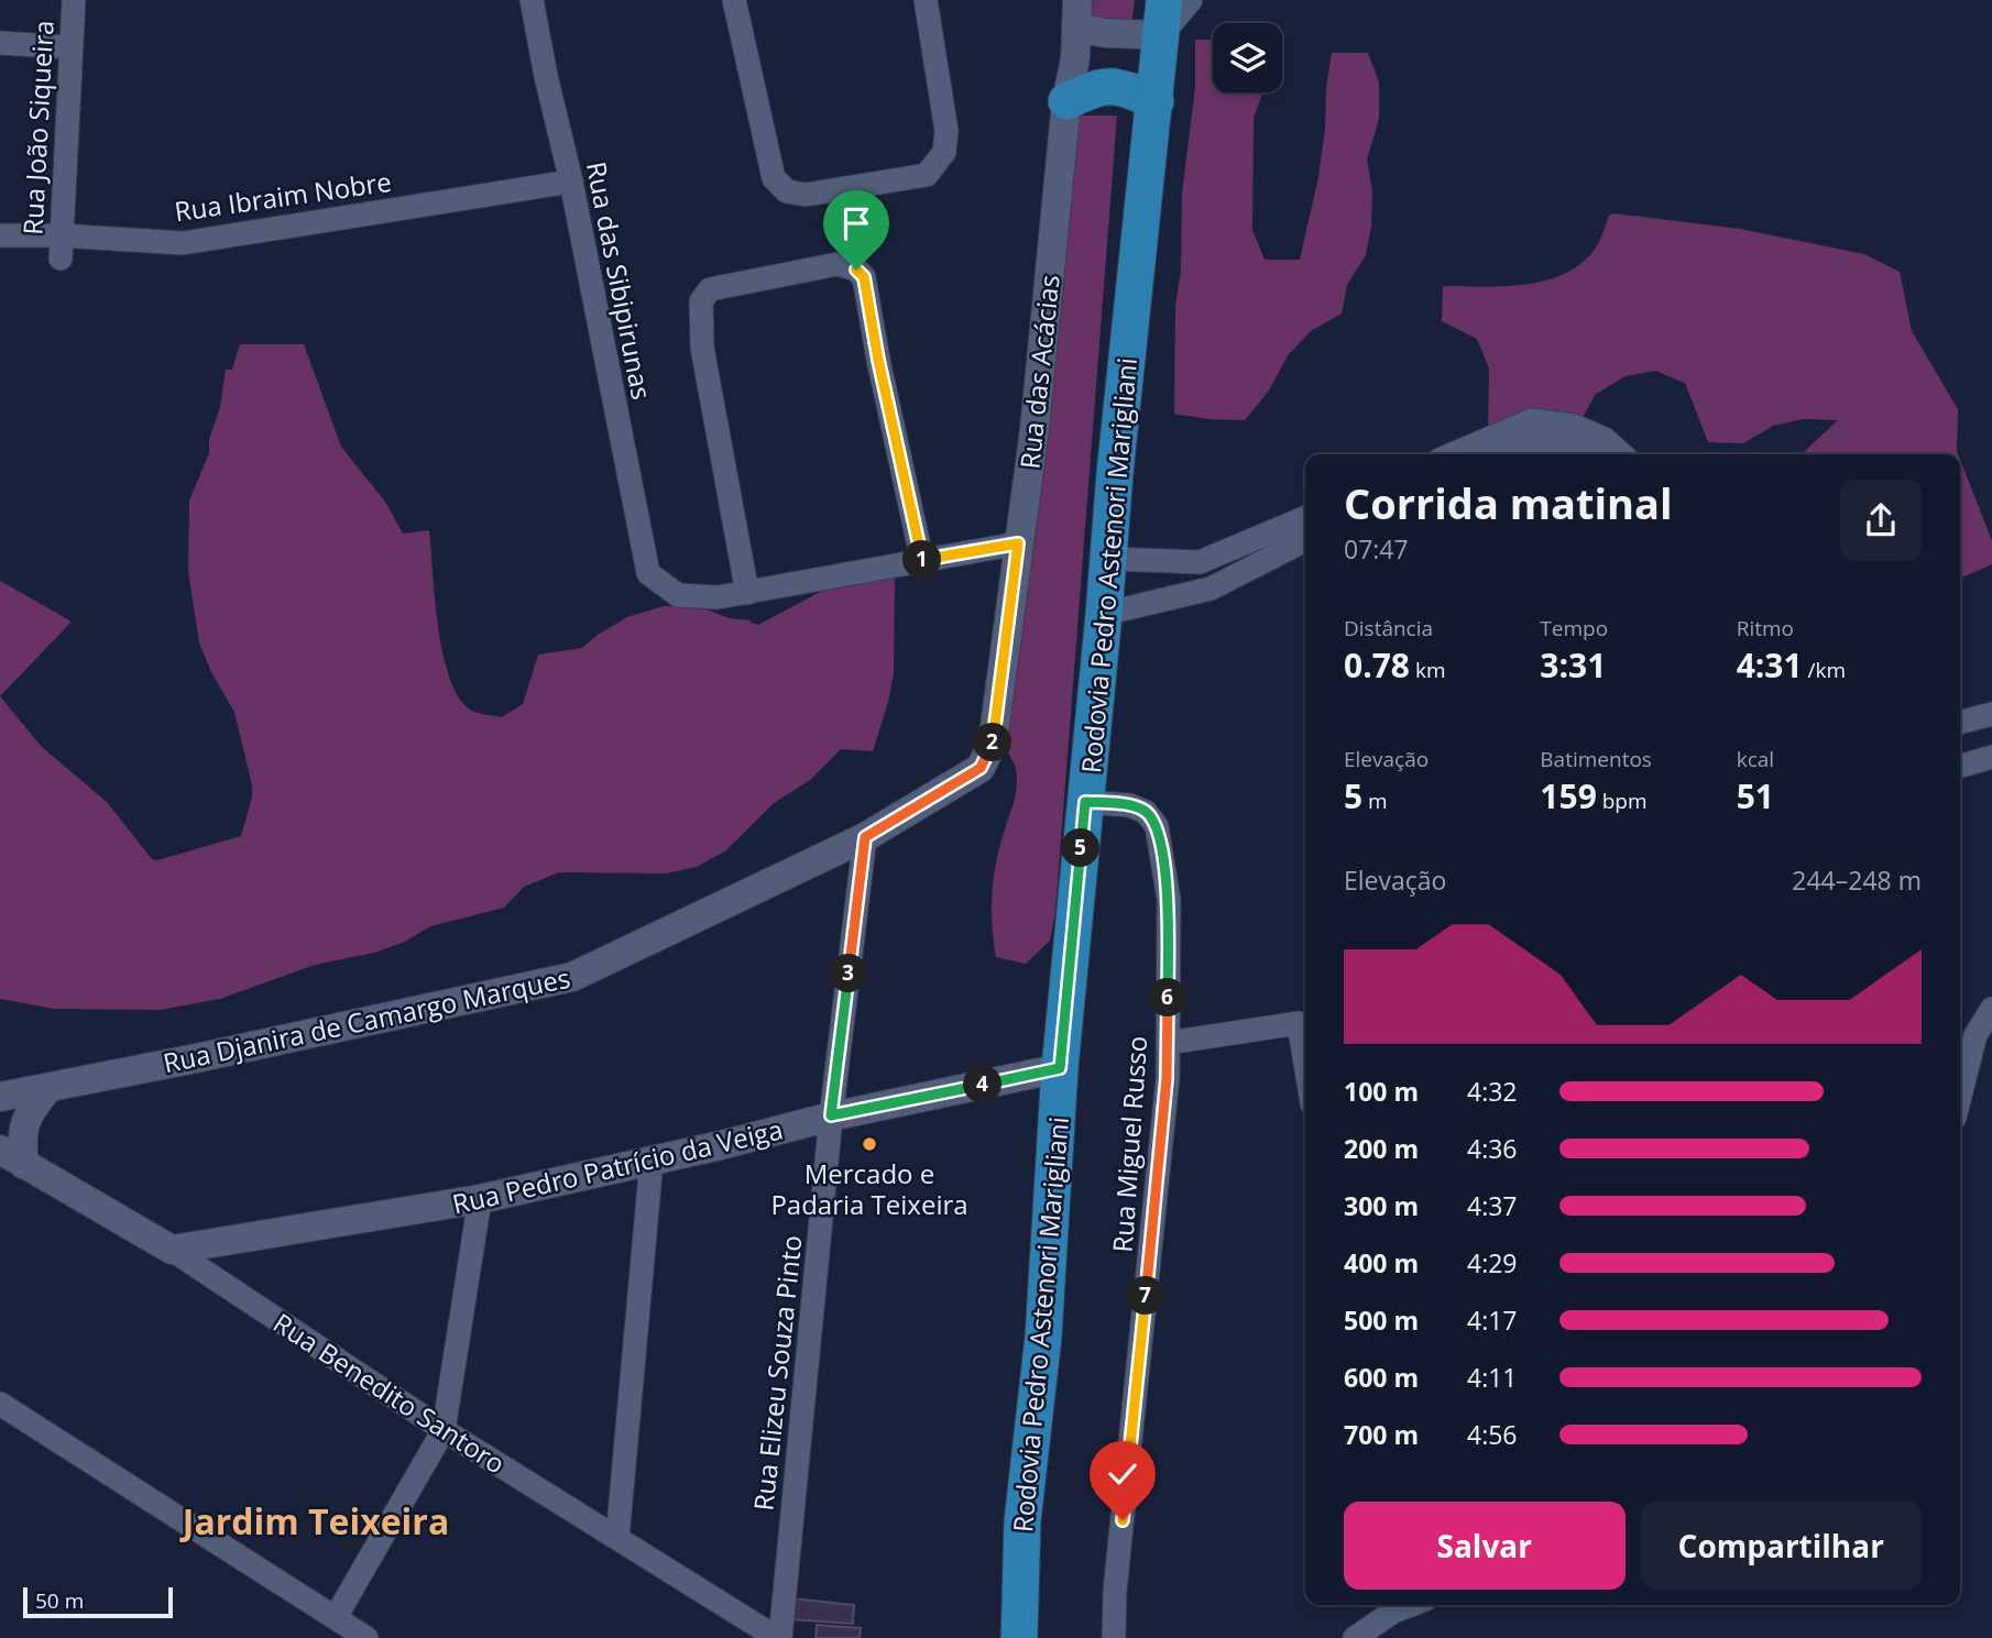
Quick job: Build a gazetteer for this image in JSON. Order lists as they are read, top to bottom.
{
  "streets": {
    "main road": ["Rodovia Pedro Astenori Marigliani"],
    "street": [
      "Rua João Siqueira",
      "Rua Ibraim Nobre",
      "Rua das Sibipirunas",
      "Rua das Acácias",
      "Rua Djanira de Camargo Marques",
      "Rua Miguel Russo",
      "Rua Pedro Patrício da Veiga",
      "Rua Elizeu Souza Pinto",
      "Rua Benedito Santoro"
    ]
  },
  "crossings": [
    ["Rua João Siqueira", "Rua Ibraim Nobre"],
    ["Rua Ibraim Nobre", "Rua das Sibipirunas"],
    ["Rua das Acácias", "Rua Djanira de Camargo Marques"],
    ["Rodovia Pedro Astenori Marigliani", "Rua Miguel Russo"],
    ["Rodovia Pedro Astenori Marigliani", "Rua Pedro Patrício da Veiga"],
    ["Rua Djanira de Camargo Marques", "Rua Elizeu Souza Pinto"],
    ["Rua Pedro Patrício da Veiga", "Rua Elizeu Souza Pinto"],
    ["Rua Pedro Patrício da Veiga", "Rua Benedito Santoro"],
    ["Rua Elizeu Souza Pinto", "Rua Benedito Santoro"]
  ],
  "districts": ["Jardim Teixeira"],
  "places": ["Mercado e Padaria Teixeira"],
  "scale_bar": "50 m",
  "page": {
    "heading": ["Corrida matinal", "07:47"],
    "pins": [
      "1",
      "2",
      "5",
      "3",
      "6",
      "4",
      "7"
    ],
    "stats": [
      ["Distância", "0.78 km"],
      ["Tempo", "3:31"],
      ["Ritmo", "4:31 /km"],
      ["Elevação", "5 m"],
      ["Batimentos", "159 bpm"],
      ["kcal", "51"]
    ],
    "chart": ["Elevação", "244–248 m"],
    "list": [
      {
        "name": "100 m",
        "note": "4:32"
      },
      {
        "name": "200 m",
        "note": "4:36"
      },
      {
        "name": "300 m",
        "note": "4:37"
      },
      {
        "name": "400 m",
        "note": "4:29"
      },
      {
        "name": "500 m",
        "note": "4:17"
      },
      {
        "name": "600 m",
        "note": "4:11"
      },
      {
        "name": "700 m",
        "note": "4:56"
      }
    ],
    "buttons": ["Salvar", "Compartilhar"],
    "scale": "50 m"
  }
}
